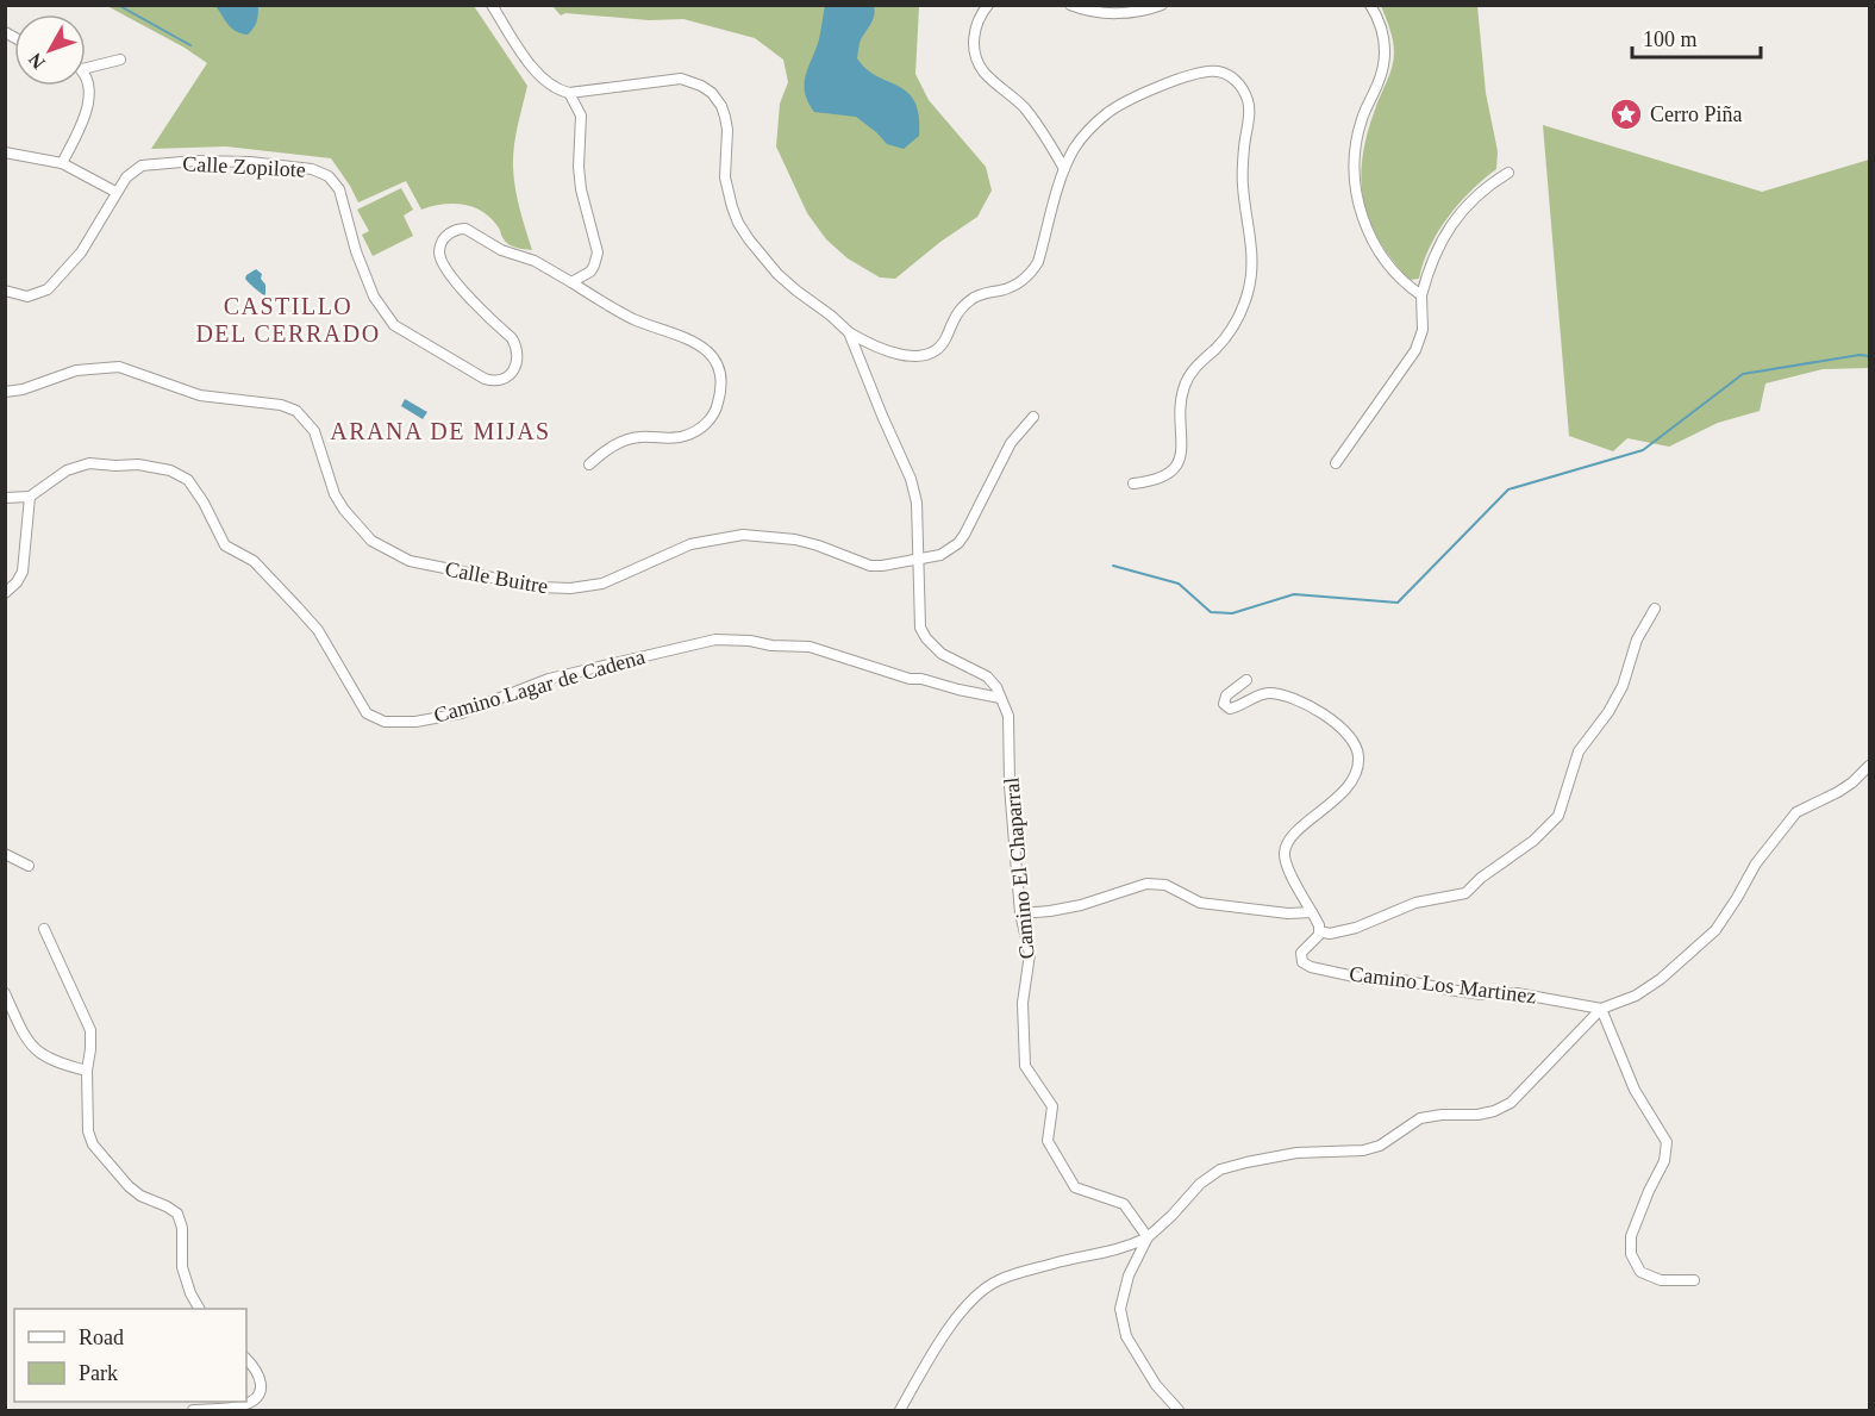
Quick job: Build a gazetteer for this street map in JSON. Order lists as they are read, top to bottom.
{
  "streets": {
    "street": [
      "Calle Zopilote",
      "Calle Buitre",
      "Camino Lagar de Cadena",
      "Camino El Chaparral",
      "Camino Los Martinez"
    ]
  },
  "crossings": [
    ["Calle Buitre", "Camino El Chaparral"],
    ["Camino Lagar de Cadena", "Camino El Chaparral"]
  ],
  "districts": ["CASTILLO DEL CERRADO", "ARANA DE MIJAS"],
  "places": {
    "place": ["Cerro Piña"]
  },
  "legend": ["Road", "Park"],
  "scale_bar": "100 m",
  "north": "bottom left"
}
